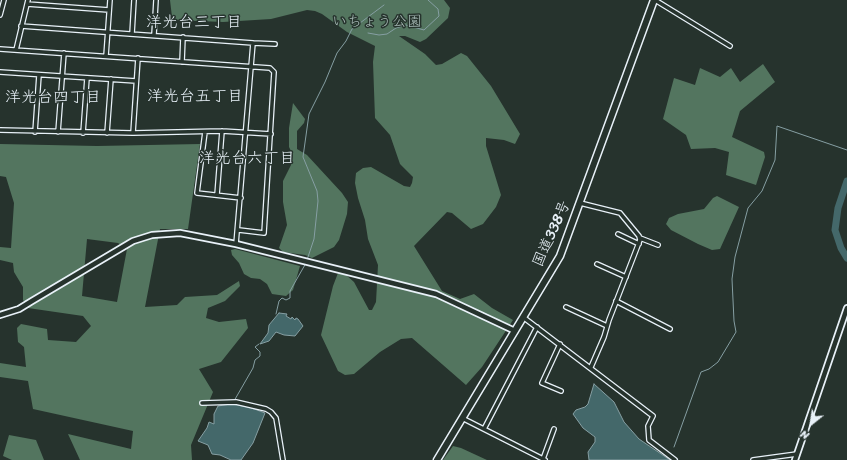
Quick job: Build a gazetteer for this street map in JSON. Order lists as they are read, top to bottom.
{
  "streets": {
    "highway": ["国道338号"]
  },
  "districts": [
    "洋光台三丁目",
    "洋光台五丁目",
    "洋光台四丁目",
    "洋光台六丁目"
  ],
  "parks": ["いちょう公園"],
  "north": "bottom left"
}
